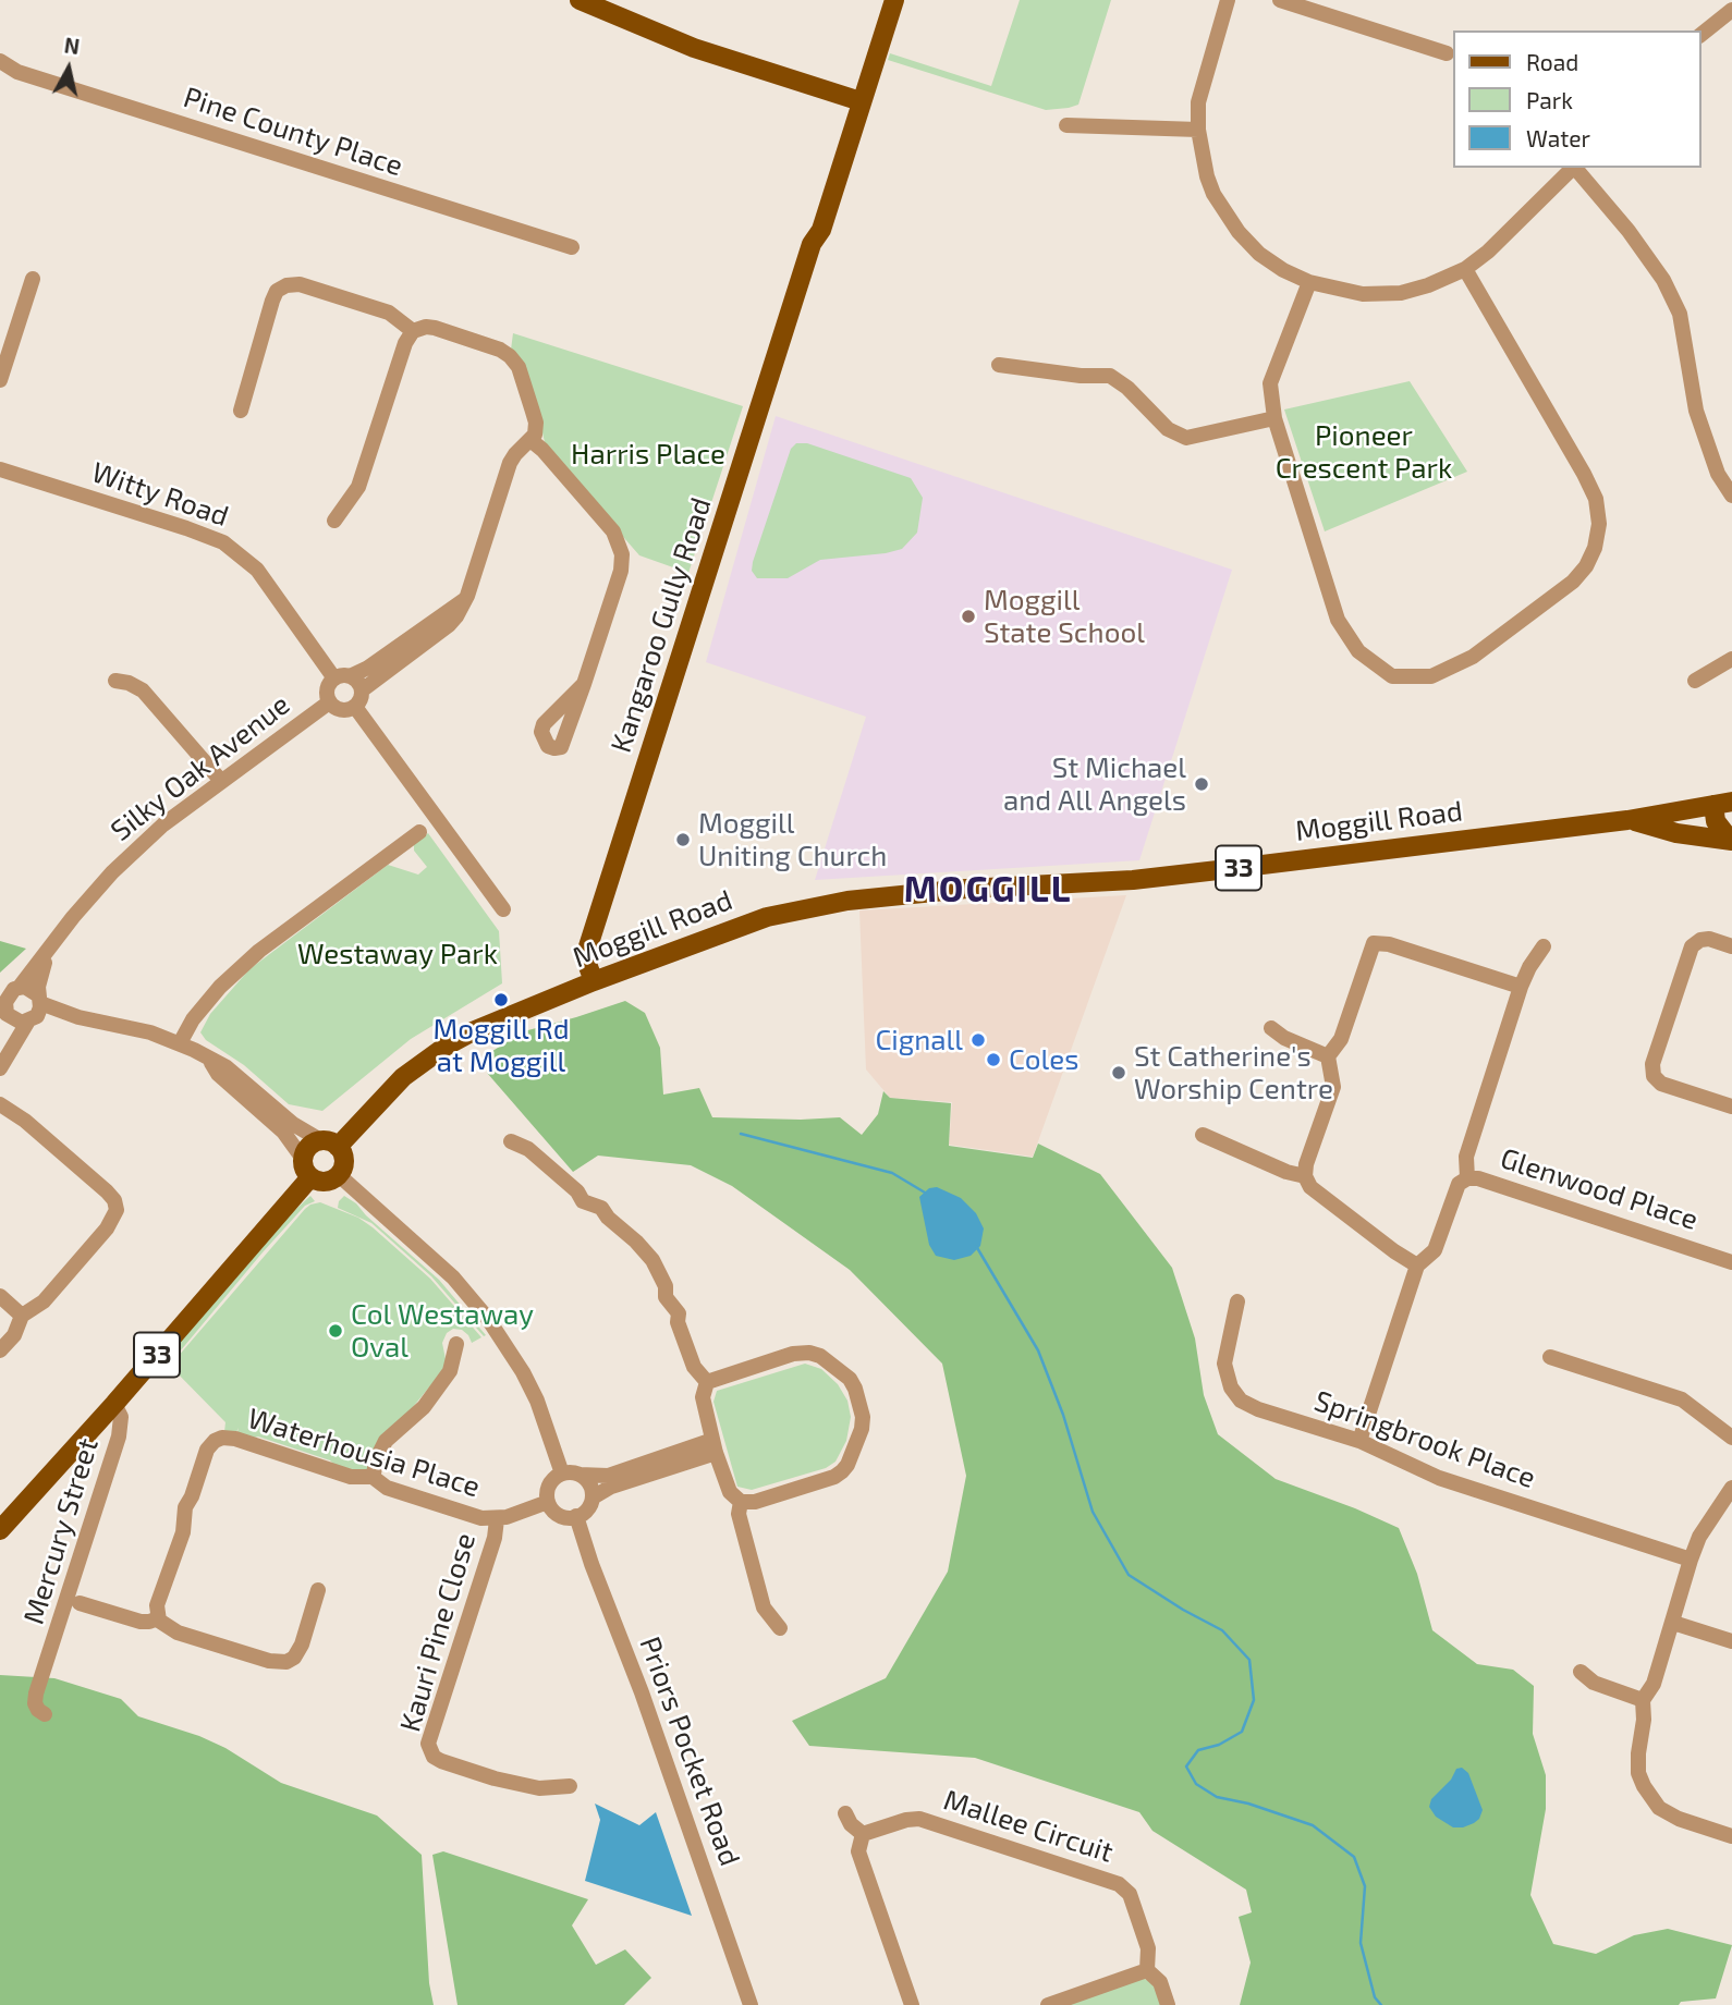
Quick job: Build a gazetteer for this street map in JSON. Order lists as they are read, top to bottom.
{
  "streets": {
    "main road": ["Kangaroo Gully Road", "Moggill Road", "33"],
    "street": [
      "Pine County Place",
      "Witty Road",
      "Silky Oak Avenue",
      "Glenwood Place",
      "Springbrook Place",
      "Waterhousia Place",
      "Mercury Street",
      "Kauri Pine Close",
      "Priors Pocket Road",
      "Mallee Circuit"
    ]
  },
  "crossings": [
    ["Witty Road", "Silky Oak Avenue"],
    ["Kangaroo Gully Road", "Moggill Road"],
    ["Moggill Road", "33"],
    ["33", "Mercury Street"],
    ["Glenwood Place", "Springbrook Place"],
    ["Waterhousia Place", "Kauri Pine Close"],
    ["Waterhousia Place", "Priors Pocket Road"]
  ],
  "districts": ["MOGGILL"],
  "parks": ["Pioneer Crescent Park", "Harris Place", "Westaway Park"],
  "places": [
    "Moggill State School",
    "St Michael and All Angels",
    "Moggill Uniting Church",
    "Moggill Rd at Moggill",
    "Cignall",
    "Coles",
    "St Catherine's Worship Centre",
    "Col Westaway Oval"
  ],
  "legend": ["Road", "Park", "Water"],
  "north": "top"
}
